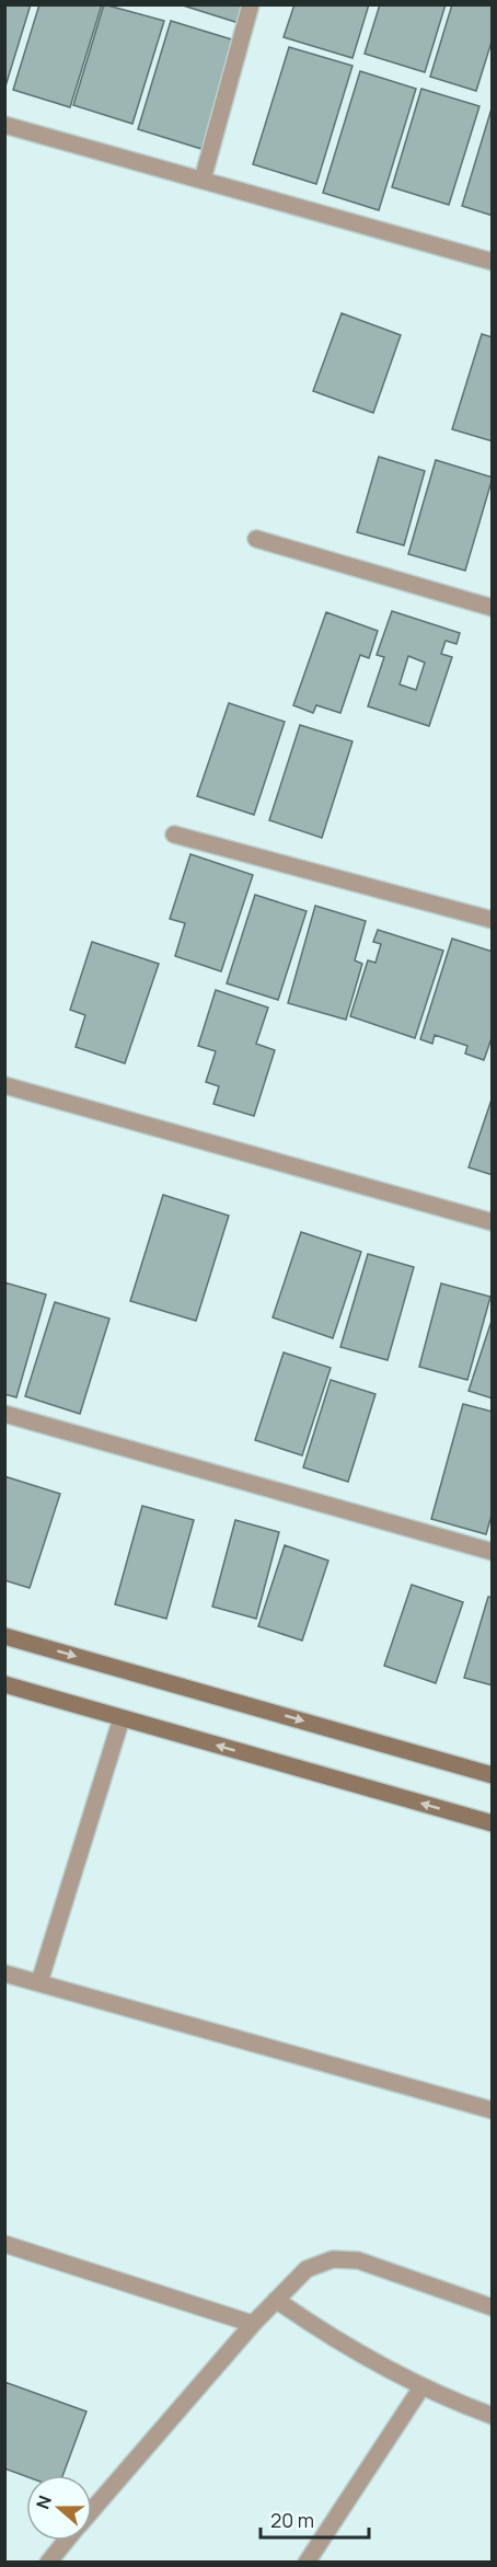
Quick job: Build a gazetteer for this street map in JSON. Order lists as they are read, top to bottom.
{
  "scale_bar": "20 m",
  "north": "left"
}
